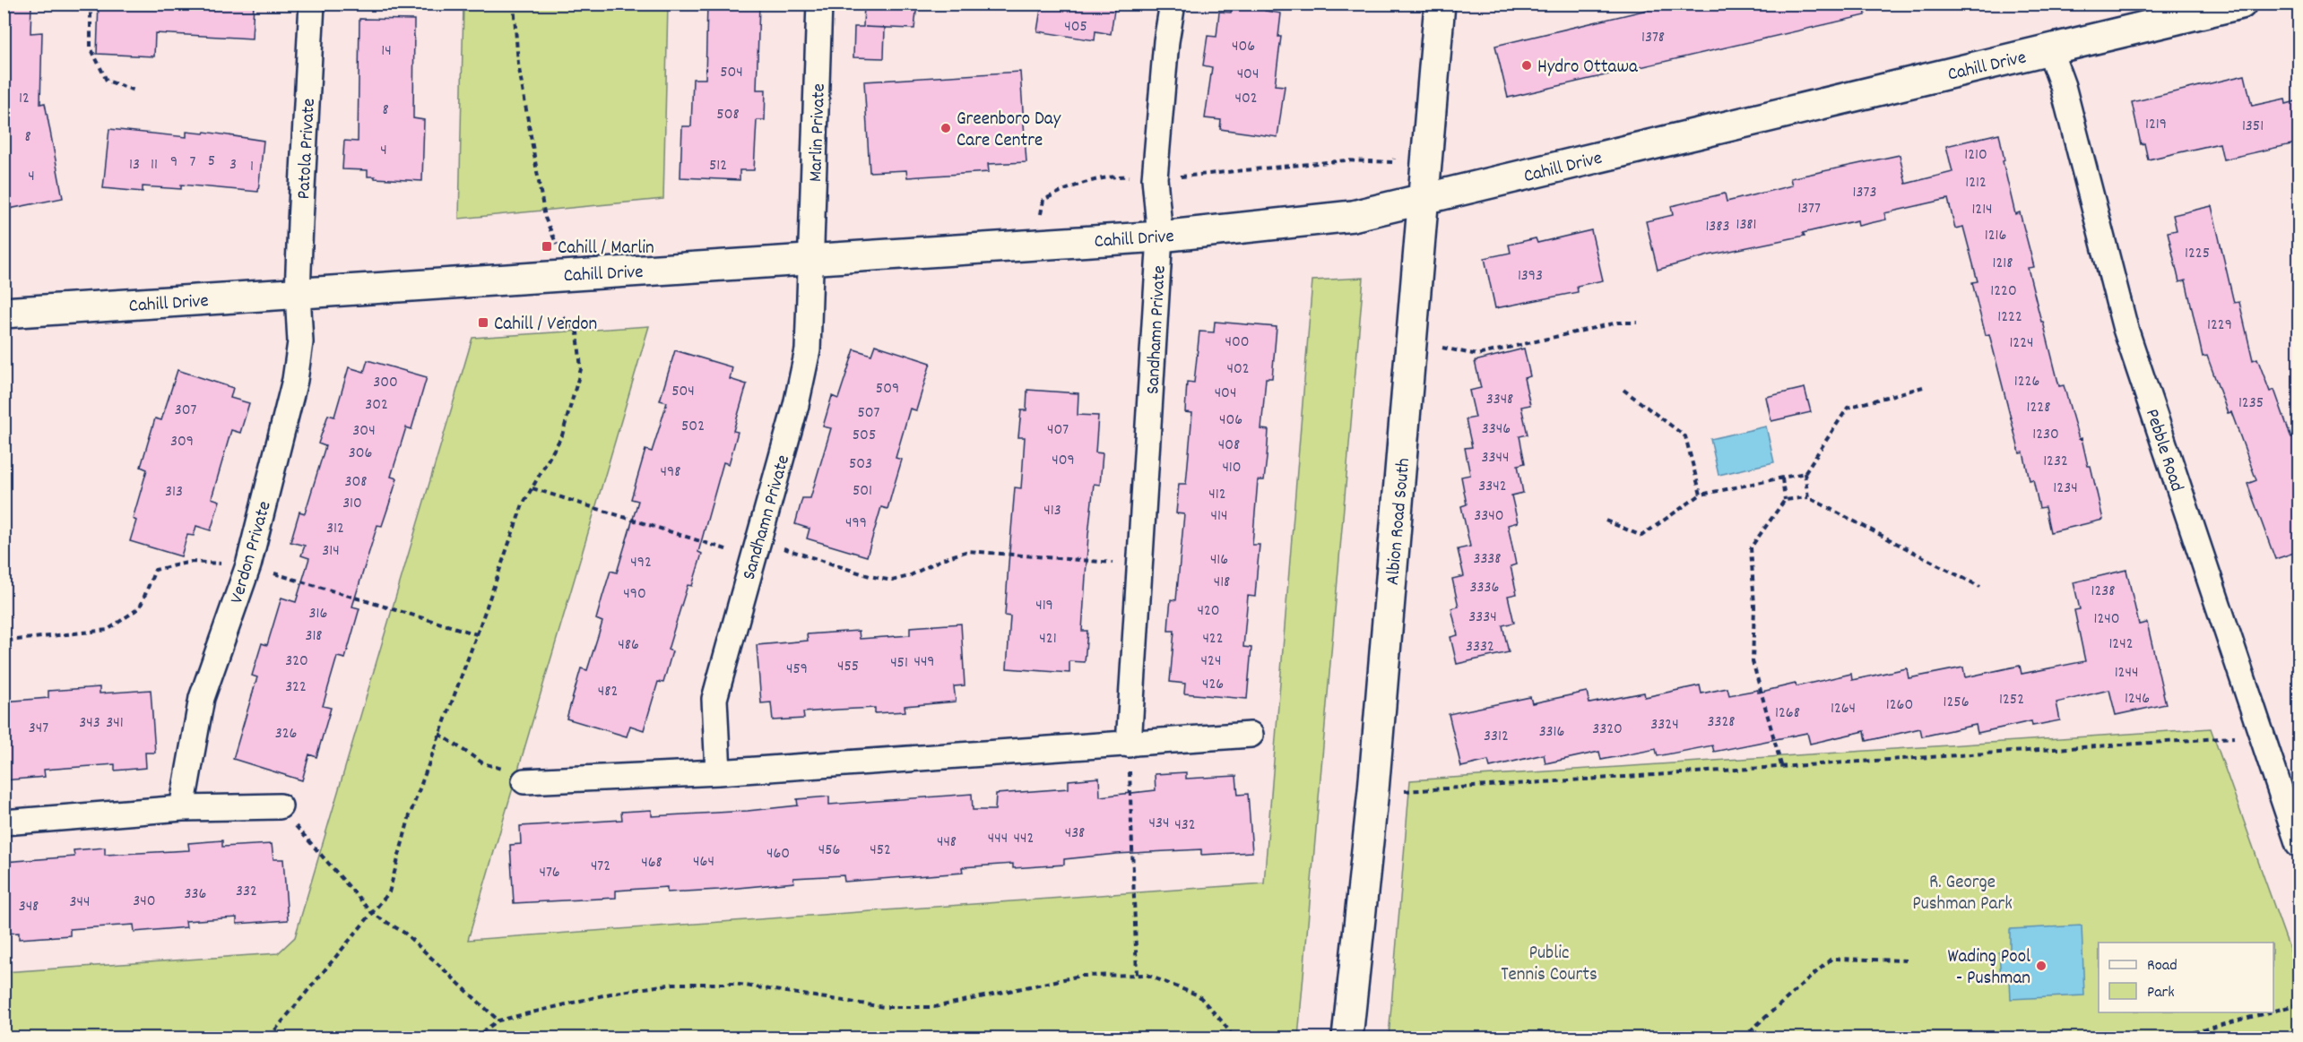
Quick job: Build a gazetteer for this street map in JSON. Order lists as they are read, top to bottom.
{
  "streets": {
    "street": [
      "Cahill Drive",
      "Marlin Private",
      "Patola Private",
      "Sandhamn Private",
      "Pebble Road",
      "Albion Road South",
      "Verdon Private"
    ]
  },
  "crossings": [
    ["Cahill Drive", "Marlin Private"],
    ["Cahill Drive", "Patola Private"],
    ["Cahill Drive", "Sandhamn Private"],
    ["Cahill Drive", "Pebble Road"],
    ["Cahill Drive", "Albion Road South"],
    ["Cahill Drive", "Verdon Private"],
    ["Marlin Private", "Sandhamn Private"],
    ["Patola Private", "Verdon Private"]
  ],
  "parks": ["R. George Pushman Park", "Public Tennis Courts"],
  "places": {
    "other": ["Hydro Ottawa", "Greenboro Day Care Centre", "Wading Pool - Pushman"],
    "transit": ["Cahill / Marlin", "Cahill / Verdon"]
  },
  "house_numbers": [
    "405",
    "1378",
    "406",
    "14",
    "504",
    "404",
    "12",
    "402",
    "8",
    "508",
    "1219",
    "1351",
    "8",
    "4",
    "1210",
    "5",
    "9",
    "7",
    "13",
    "11",
    "3",
    "512",
    "1",
    "4",
    "1212",
    "1373",
    "1377",
    "1214",
    "1381",
    "1383",
    "1216",
    "1225",
    "1218",
    "1393",
    "1220",
    "1222",
    "1229",
    "400",
    "1224",
    "402",
    "1226",
    "300",
    "509",
    "504",
    "404",
    "3348",
    "1235",
    "302",
    "1228",
    "307",
    "507",
    "406",
    "502",
    "3346",
    "407",
    "304",
    "1230",
    "505",
    "309",
    "408",
    "306",
    "3344",
    "409",
    "1232",
    "503",
    "410",
    "498",
    "308",
    "3342",
    "1234",
    "501",
    "313",
    "412",
    "310",
    "413",
    "414",
    "3340",
    "499",
    "312",
    "314",
    "3338",
    "416",
    "492",
    "418",
    "3336",
    "1238",
    "490",
    "419",
    "420",
    "316",
    "3334",
    "1240",
    "318",
    "421",
    "422",
    "1242",
    "486",
    "3332",
    "320",
    "424",
    "449",
    "451",
    "455",
    "459",
    "1244",
    "426",
    "322",
    "482",
    "1246",
    "1252",
    "1256",
    "1260",
    "1264",
    "1268",
    "3328",
    "343",
    "341",
    "3324",
    "347",
    "3320",
    "3316",
    "326",
    "3312",
    "434",
    "432",
    "438",
    "444",
    "442",
    "448",
    "456",
    "452",
    "460",
    "464",
    "468",
    "472",
    "476",
    "332",
    "336",
    "340",
    "344",
    "348"
  ],
  "legend": ["Road", "Park"]
}
